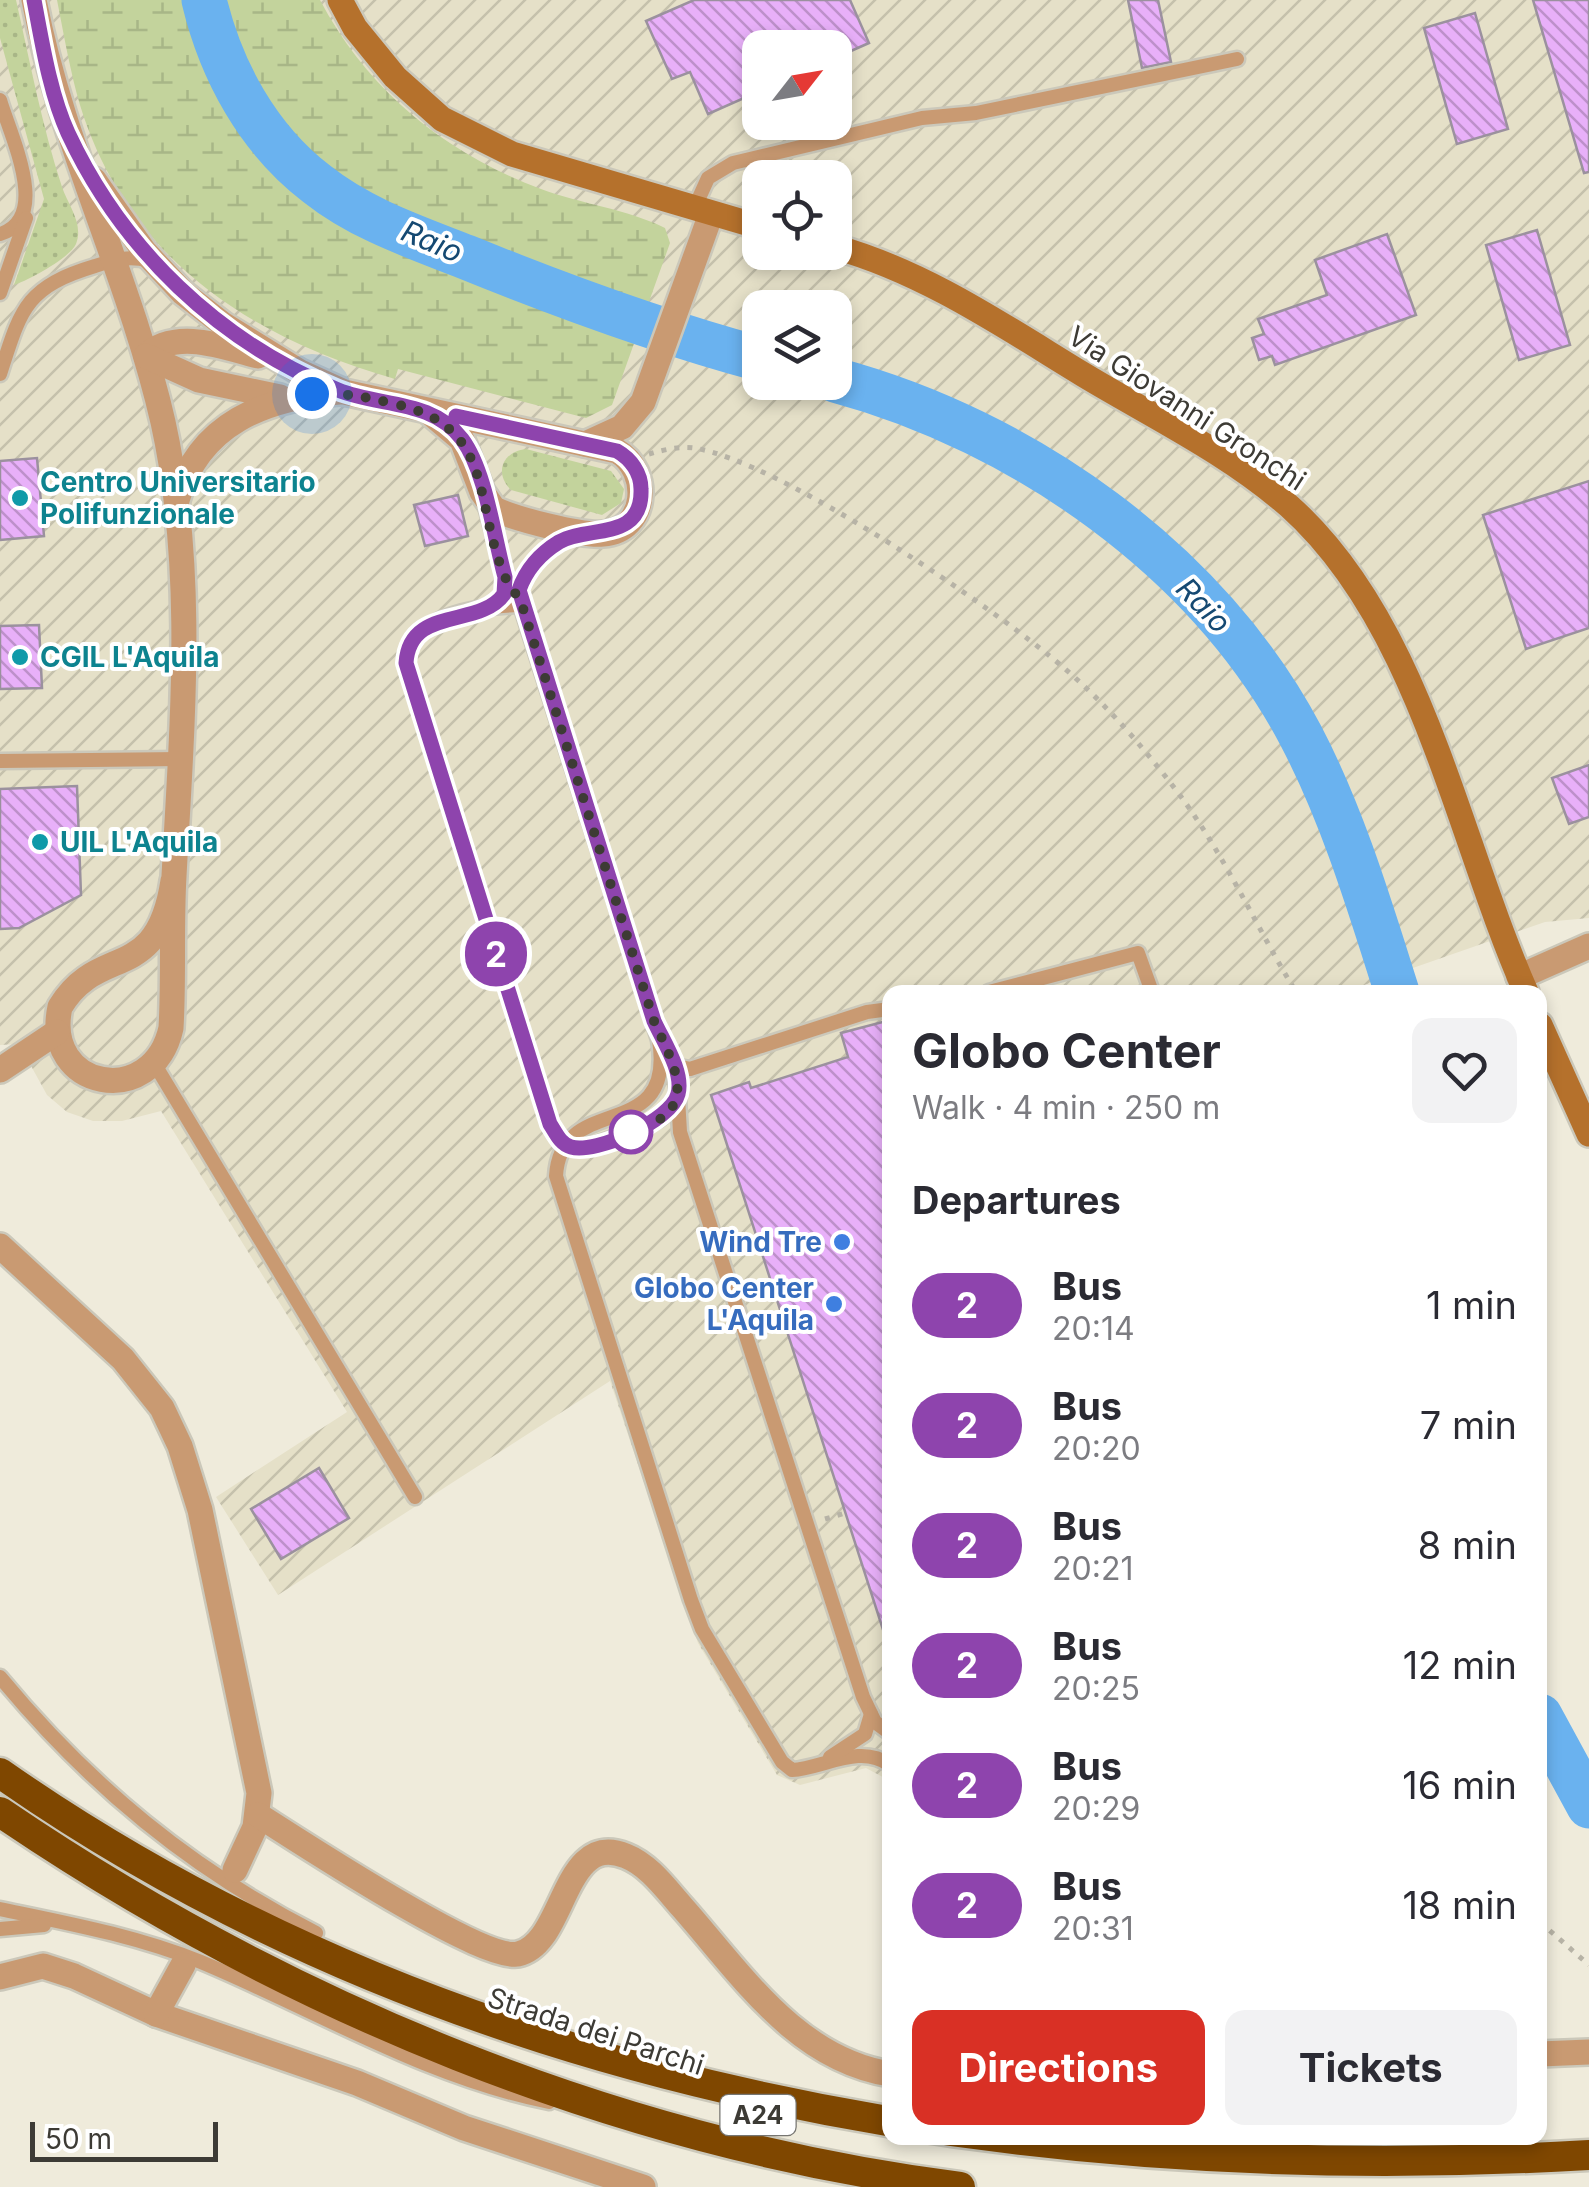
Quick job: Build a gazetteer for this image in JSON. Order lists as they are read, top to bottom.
{
  "streets": {
    "highway": ["Strada dei Parchi", "A24"],
    "main road": ["Via Giovanni Gronchi"]
  },
  "water": ["Raio"],
  "places": [
    "Centro Universitario Polifunzionale",
    "CGIL L'Aquila",
    "UIL L'Aquila",
    "Wind Tre",
    "Globo Center L'Aquila"
  ],
  "lines": ["bus line 2"],
  "scale_bar": "50 m",
  "north": "top right",
  "page": {
    "on_map": "2",
    "heading": [
      ["Globo Center", "Walk · 4 min · 250 m"],
      "Departures"
    ],
    "list": [
      {
        "mark": "2",
        "name": "Bus",
        "note": "20:14",
        "value": "1 min"
      },
      {
        "mark": "2",
        "name": "Bus",
        "note": "20:20",
        "value": "7 min"
      },
      {
        "mark": "2",
        "name": "Bus",
        "note": "20:21",
        "value": "8 min"
      },
      {
        "mark": "2",
        "name": "Bus",
        "note": "20:25",
        "value": "12 min"
      },
      {
        "mark": "2",
        "name": "Bus",
        "note": "20:29",
        "value": "16 min"
      },
      {
        "mark": "2",
        "name": "Bus",
        "note": "20:31",
        "value": "18 min"
      }
    ],
    "buttons": ["Directions", "Tickets"],
    "scale": "50 m"
  }
}
